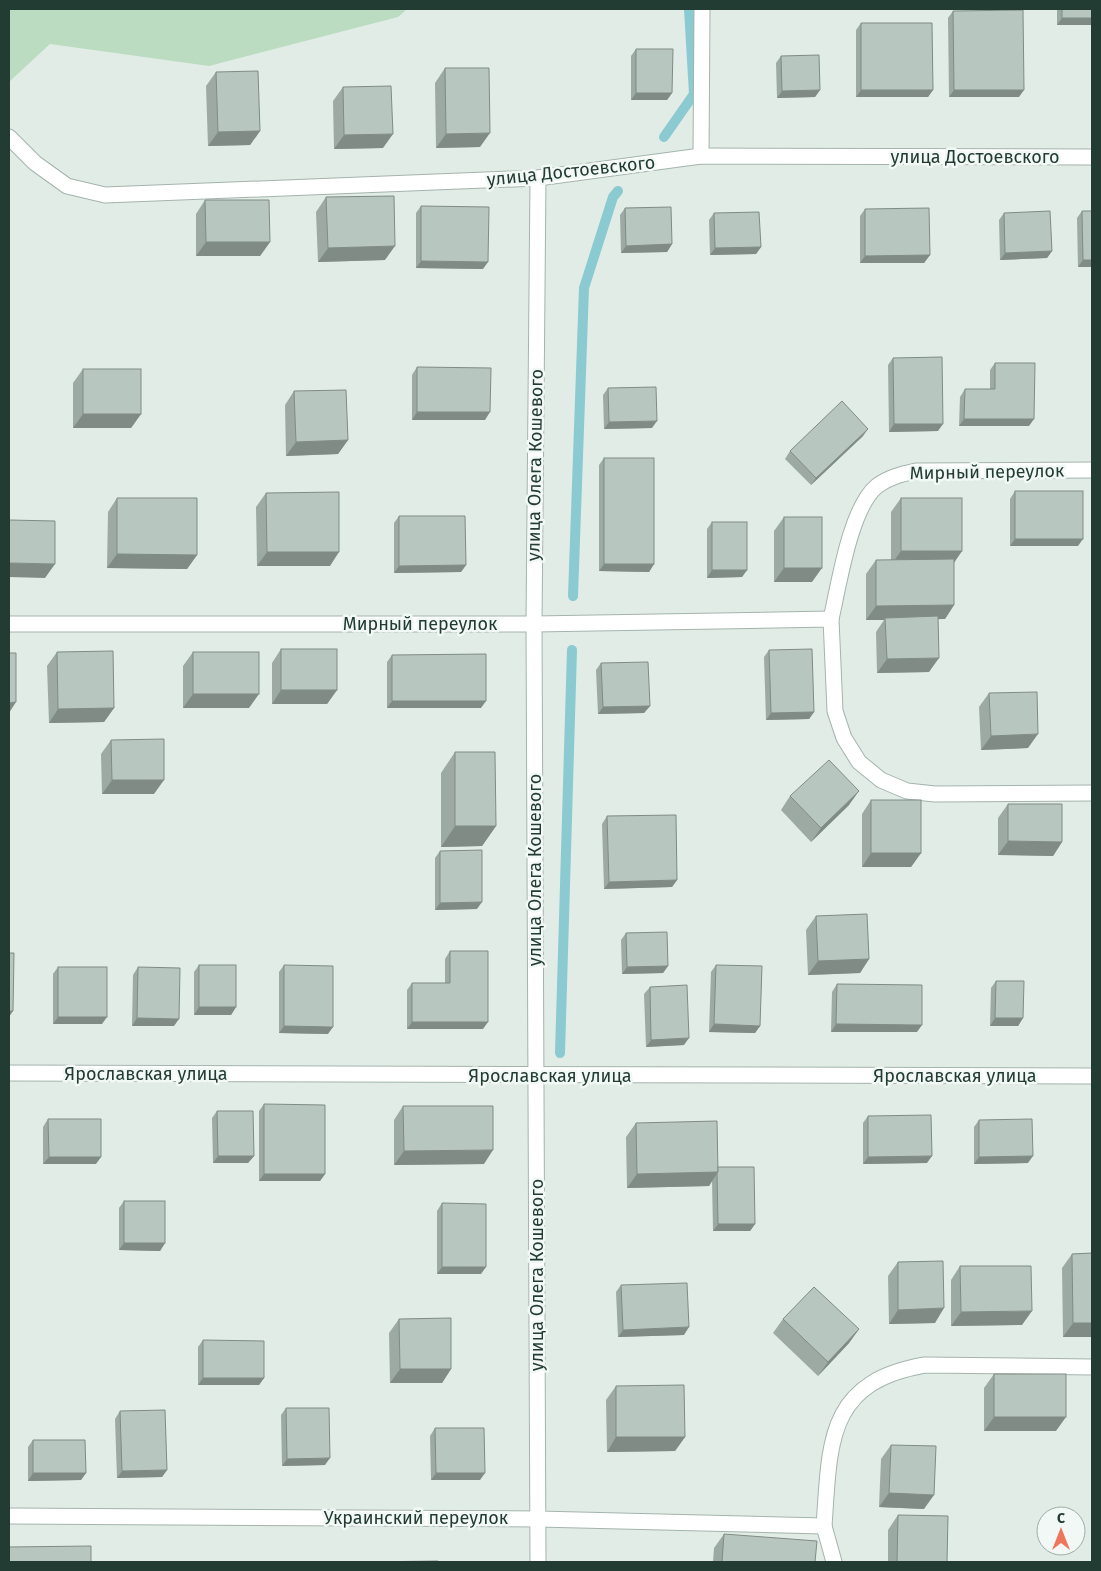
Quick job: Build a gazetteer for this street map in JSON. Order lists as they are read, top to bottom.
{
  "streets": {
    "street": [
      "улица Достоевского",
      "улица Олега Кошевого",
      "Мирный переулок",
      "Ярославская улица",
      "Украинский переулок"
    ]
  },
  "crossings": [
    ["улица Достоевского", "улица Олега Кошевого"],
    ["улица Олега Кошевого", "Мирный переулок"],
    ["улица Олега Кошевого", "Ярославская улица"],
    ["улица Олега Кошевого", "Украинский переулок"]
  ],
  "north": "top"
}
